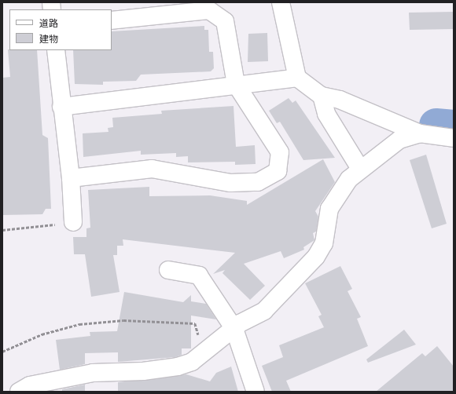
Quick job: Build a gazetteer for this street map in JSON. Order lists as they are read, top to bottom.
{
  "legend": ["道路", "建物"]
}
